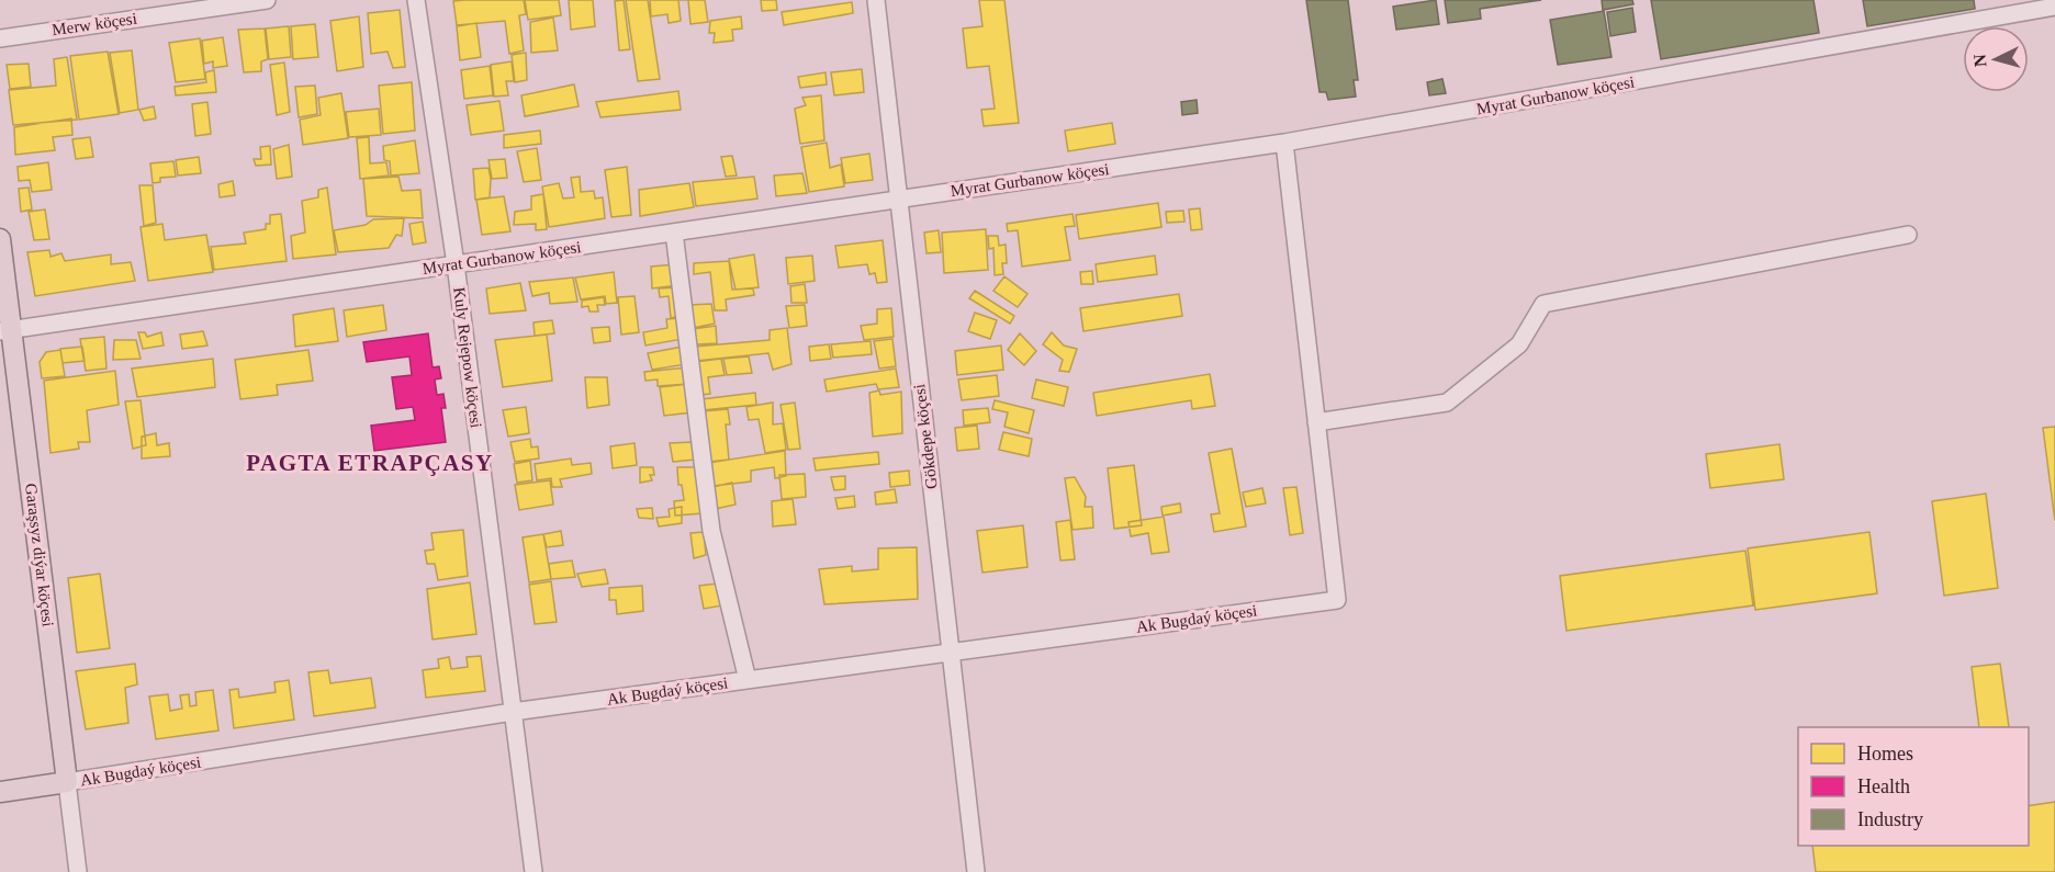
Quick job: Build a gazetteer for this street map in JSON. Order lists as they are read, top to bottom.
{
  "streets": {
    "main road": ["Garaşsyz diýar köçesi", "Ak Bugdaý köçesi"],
    "street": [
      "Merw köçesi",
      "Myrat Gurbanow köçesi",
      "Kuly Rejepow köçesi",
      "Gökdepe köçesi"
    ]
  },
  "crossings": [
    ["Myrat Gurbanow köçesi", "Kuly Rejepow köçesi"],
    ["Myrat Gurbanow köçesi", "Gökdepe köçesi"],
    ["Myrat Gurbanow köçesi", "Garaşsyz diýar köçesi"],
    ["Kuly Rejepow köçesi", "Ak Bugdaý köçesi"],
    ["Gökdepe köçesi", "Ak Bugdaý köçesi"],
    ["Garaşsyz diýar köçesi", "Ak Bugdaý köçesi"]
  ],
  "districts": ["PAGTA ETRAPÇASY"],
  "legend": ["Homes", "Health", "Industry"],
  "north": "left"
}
